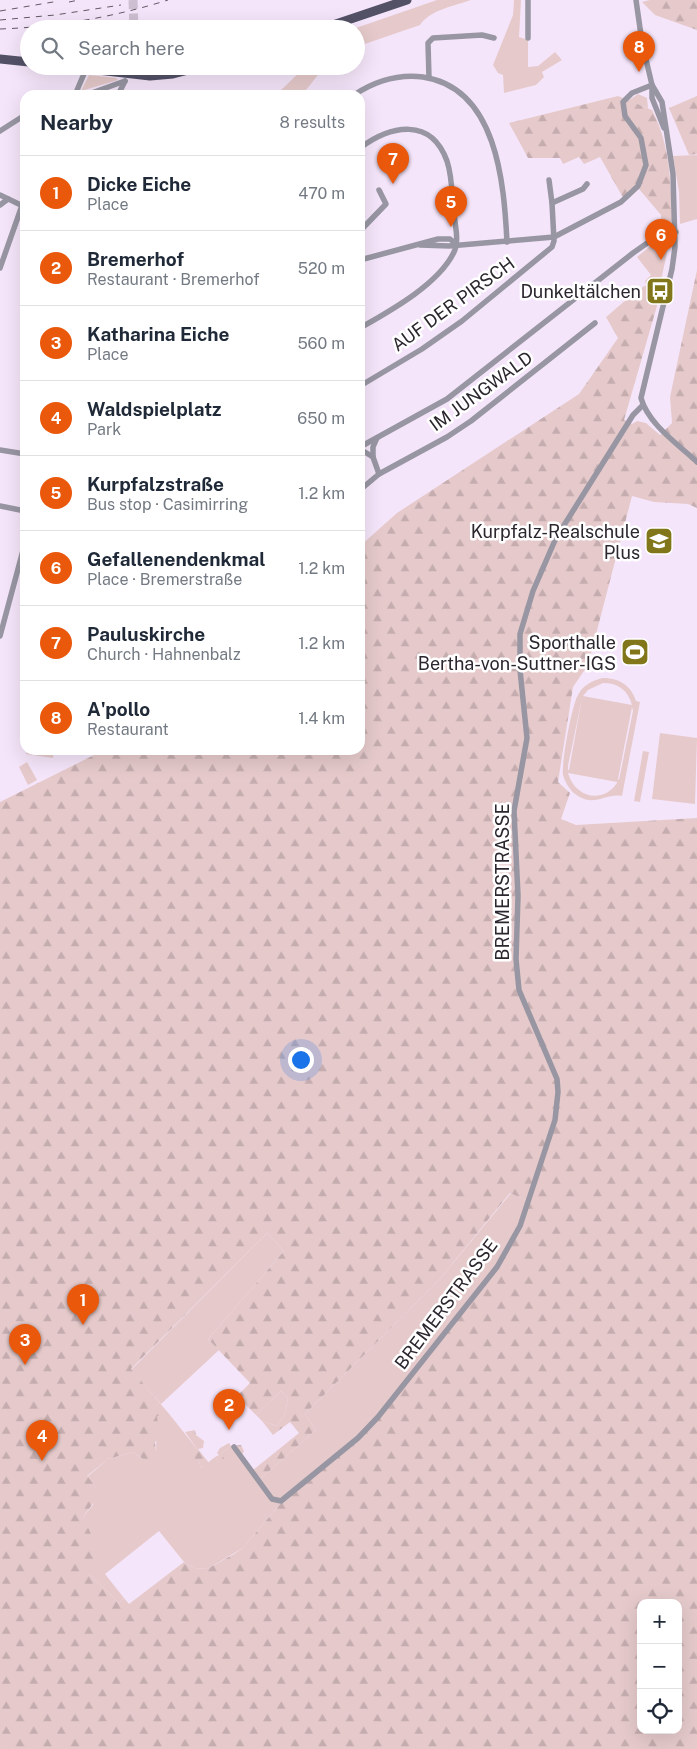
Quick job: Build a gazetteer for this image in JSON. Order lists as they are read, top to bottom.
{
  "streets": {
    "street": ["AUF DER PIRSCH", "IM JUNGWALD", "BREMERSTRASSE"]
  },
  "places": {
    "bus stop": ["Dunkeltälchen"],
    "school or university": ["Kurpfalz-Realschule Plus"],
    "sports": ["Sporthalle Bertha-von-Suttner-IGS"]
  },
  "page": {
    "search": "Search here",
    "pins": [
      "8",
      "7",
      "5",
      "6",
      "1",
      "3",
      "2",
      "4"
    ],
    "heading": ["Nearby", "8 results"],
    "list": [
      {
        "mark": "1",
        "name": "Dicke Eiche",
        "note": "Place",
        "value": "470 m"
      },
      {
        "mark": "2",
        "name": "Bremerhof",
        "note": "Restaurant · Bremerhof",
        "value": "520 m"
      },
      {
        "mark": "3",
        "name": "Katharina Eiche",
        "note": "Place",
        "value": "560 m"
      },
      {
        "mark": "4",
        "name": "Waldspielplatz",
        "note": "Park",
        "value": "650 m"
      },
      {
        "mark": "5",
        "name": "Kurpfalzstraße",
        "note": "Bus stop · Casimirring",
        "value": "1.2 km"
      },
      {
        "mark": "6",
        "name": "Gefallenendenkmal",
        "note": "Place · Bremerstraße",
        "value": "1.2 km"
      },
      {
        "mark": "7",
        "name": "Pauluskirche",
        "note": "Church · Hahnenbalz",
        "value": "1.2 km"
      },
      {
        "mark": "8",
        "name": "A'pollo",
        "note": "Restaurant",
        "value": "1.4 km"
      }
    ],
    "map_buttons": ["+", "−"]
  }
}
